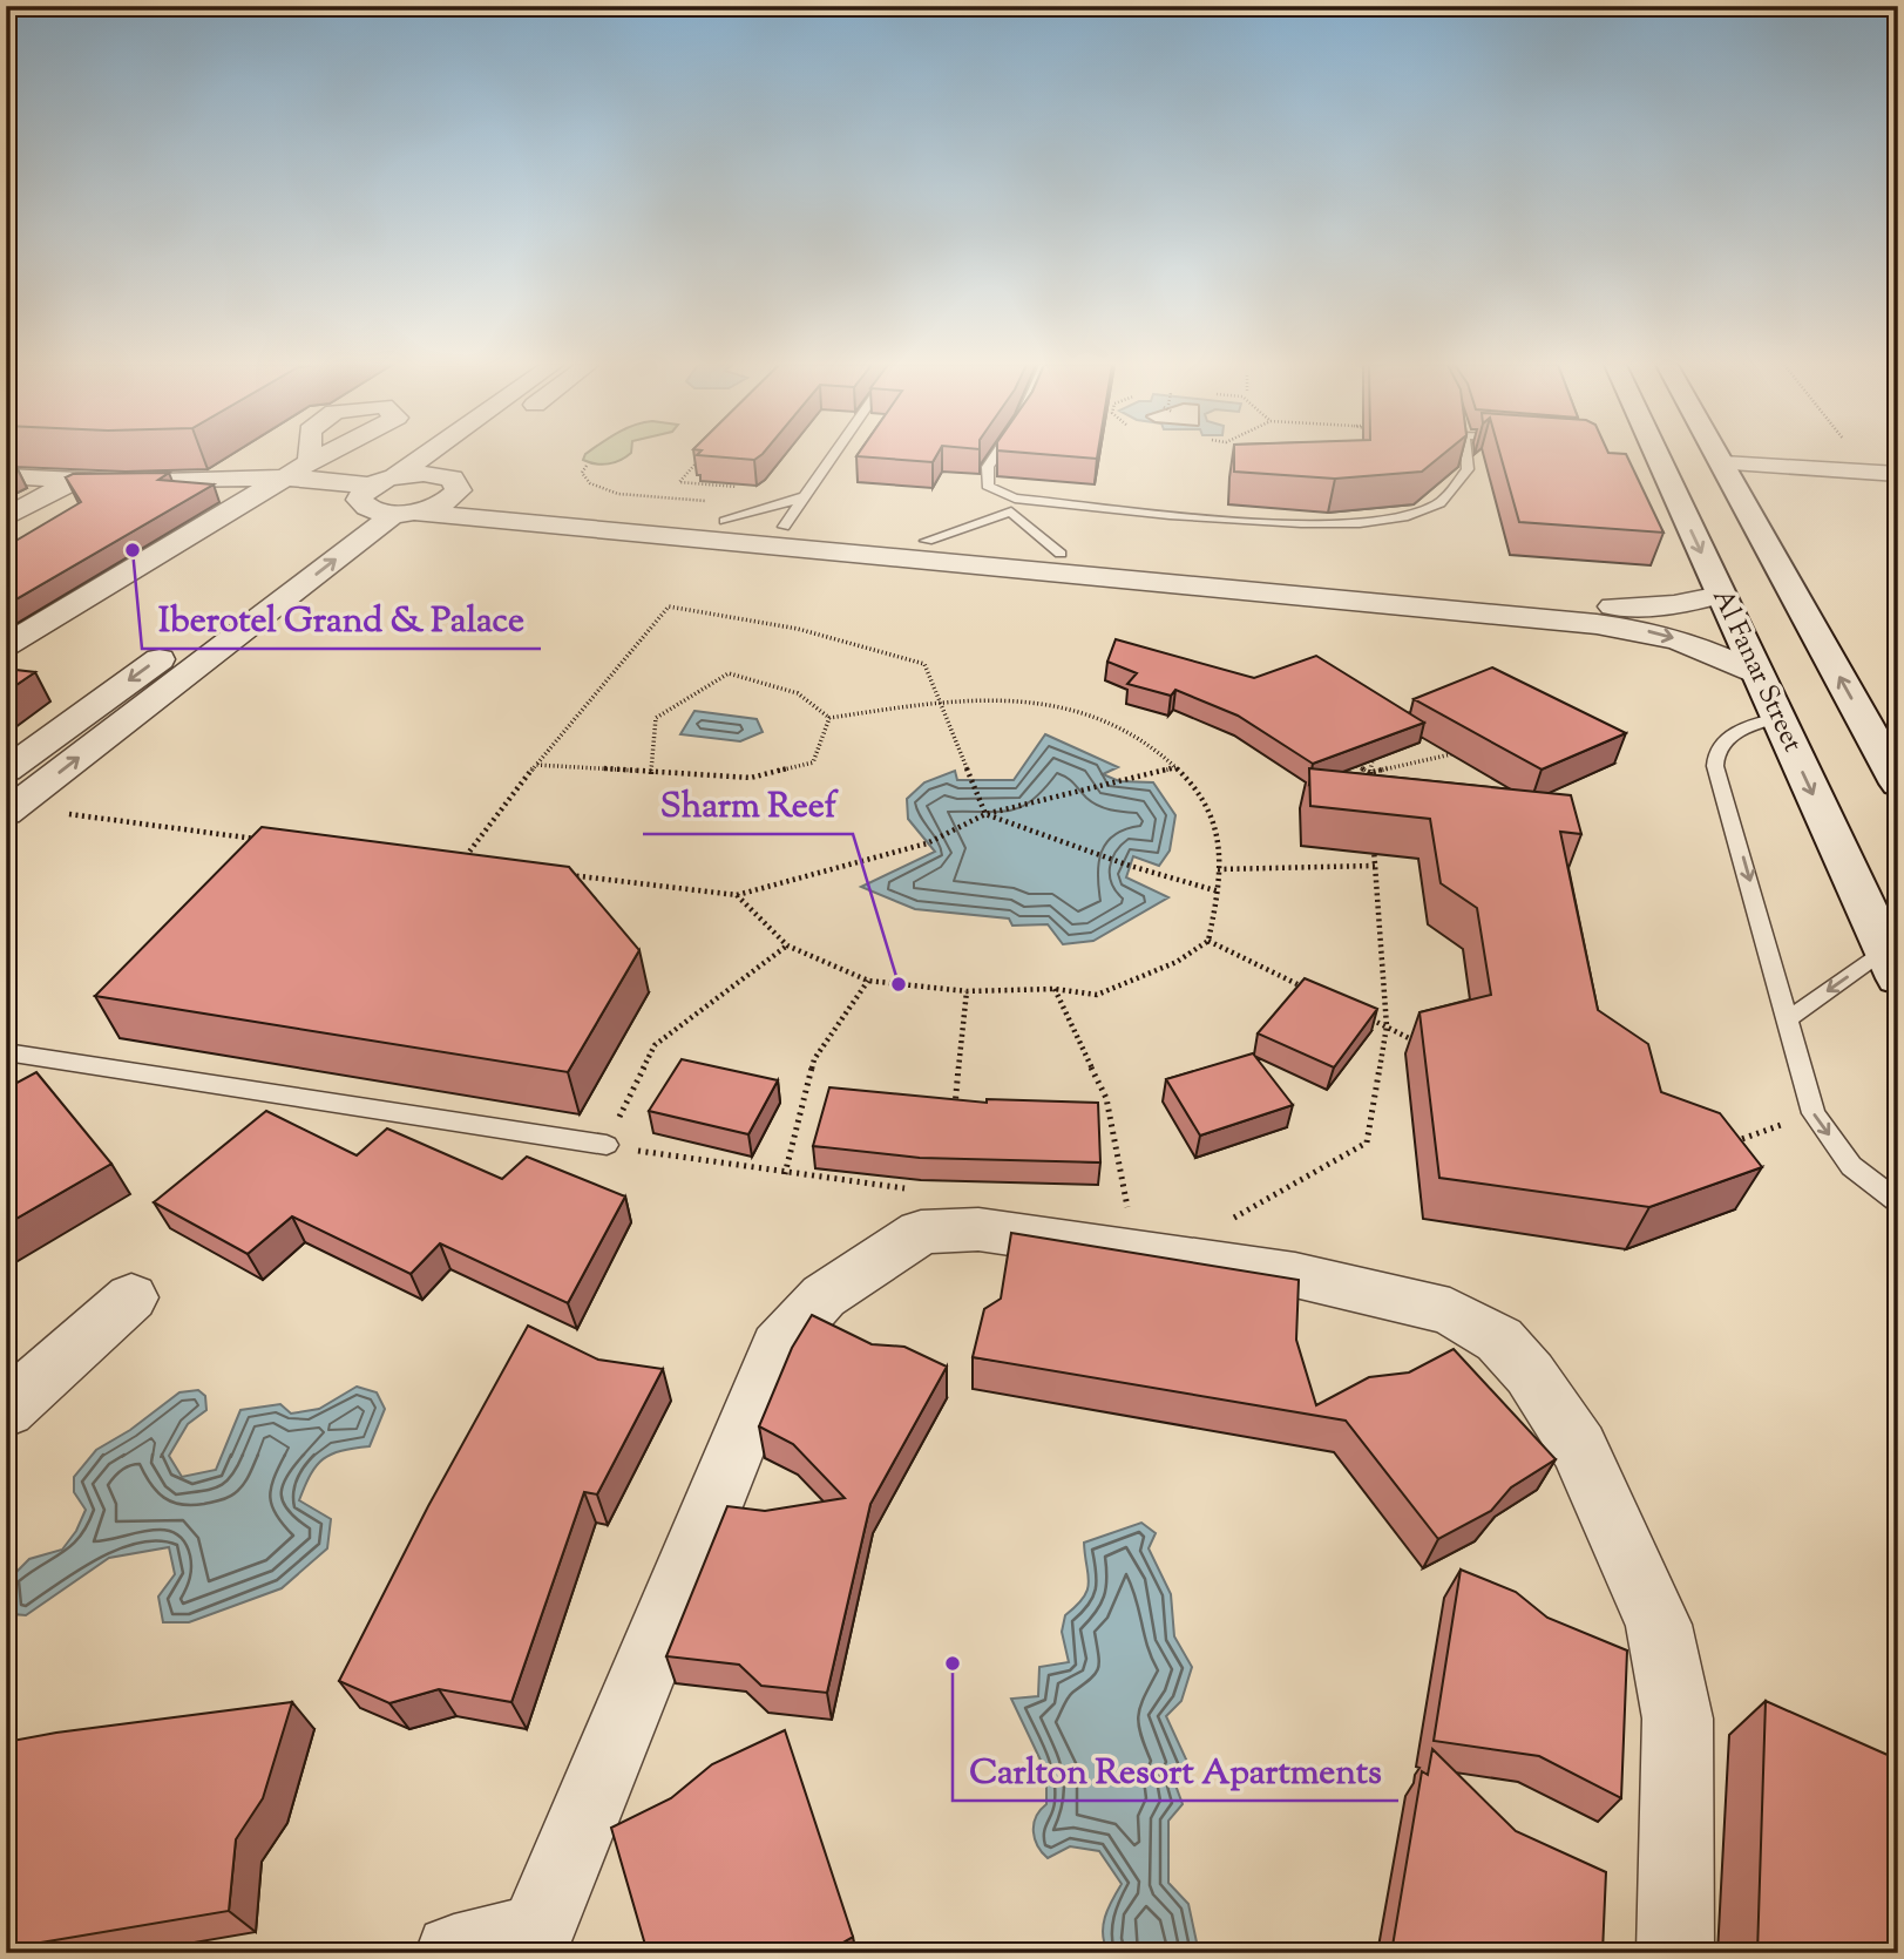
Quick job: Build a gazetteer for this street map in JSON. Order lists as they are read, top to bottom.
{
  "streets": {
    "main road": ["Al Fanar Street"]
  },
  "places": ["Iberotel Grand & Palace", "Sharm Reef", "Carlton Resort Apartments"]
}
